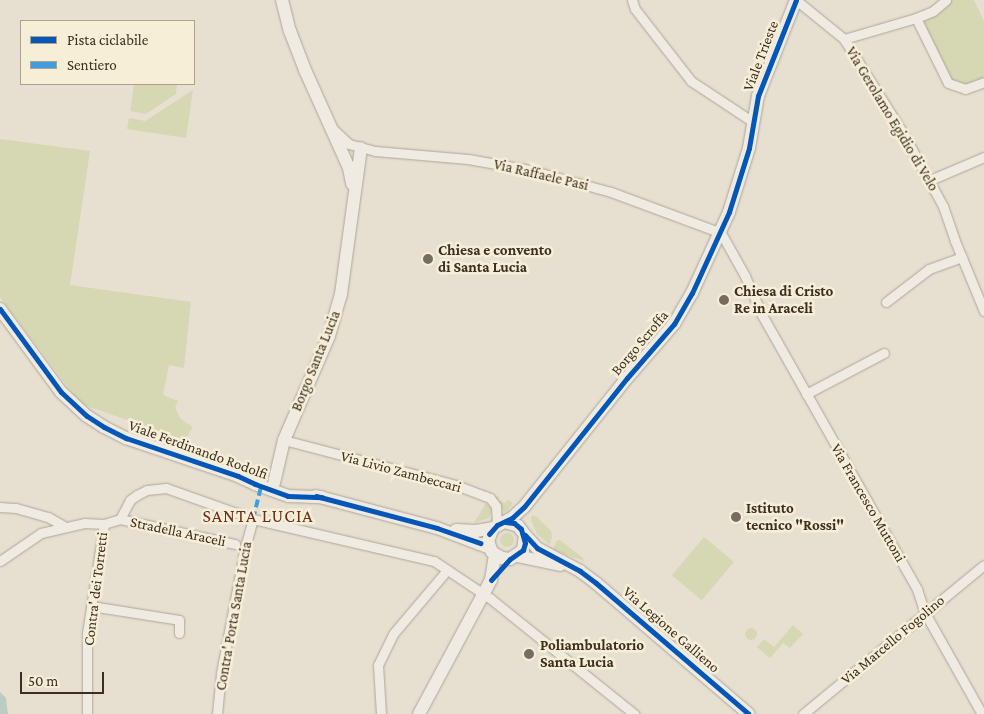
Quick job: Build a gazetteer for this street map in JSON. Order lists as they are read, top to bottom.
{
  "streets": {
    "main road": [
      "Viale Trieste",
      "Borgo Scroffa",
      "Borgo Santa Lucia",
      "Viale Ferdinando Rodolfi",
      "Via Legione Gallieno"
    ],
    "street": [
      "Via Gerolamo Egidio di Velo",
      "Via Raffaele Pasi",
      "Via Livio Zambeccari",
      "Via Francesco Muttoni",
      "Stradella Araceli",
      "Contra' dei Torretti",
      "Contra' Porta Santa Lucia",
      "Via Marcello Fogolino"
    ]
  },
  "crossings": [
    ["Viale Trieste", "Via Gerolamo Egidio di Velo"],
    ["Viale Trieste", "Borgo Scroffa"],
    ["Via Raffaele Pasi", "Borgo Scroffa"],
    ["Via Raffaele Pasi", "Borgo Santa Lucia"],
    ["Via Raffaele Pasi", "Via Francesco Muttoni"],
    ["Borgo Scroffa", "Via Livio Zambeccari"],
    ["Borgo Scroffa", "Via Francesco Muttoni"],
    ["Borgo Scroffa", "Via Legione Gallieno"],
    ["Borgo Santa Lucia", "Via Livio Zambeccari"],
    ["Via Livio Zambeccari", "Via Legione Gallieno"],
    ["Via Francesco Muttoni", "Via Marcello Fogolino"]
  ],
  "districts": ["SANTA LUCIA"],
  "places": [
    "Chiesa e convento di Santa Lucia",
    "Chiesa di Cristo Re in Araceli",
    "Istituto tecnico \"Rossi\"",
    "Poliambulatorio Santa Lucia"
  ],
  "legend": ["Pista ciclabile", "Sentiero"],
  "scale_bar": "50 m"
}
